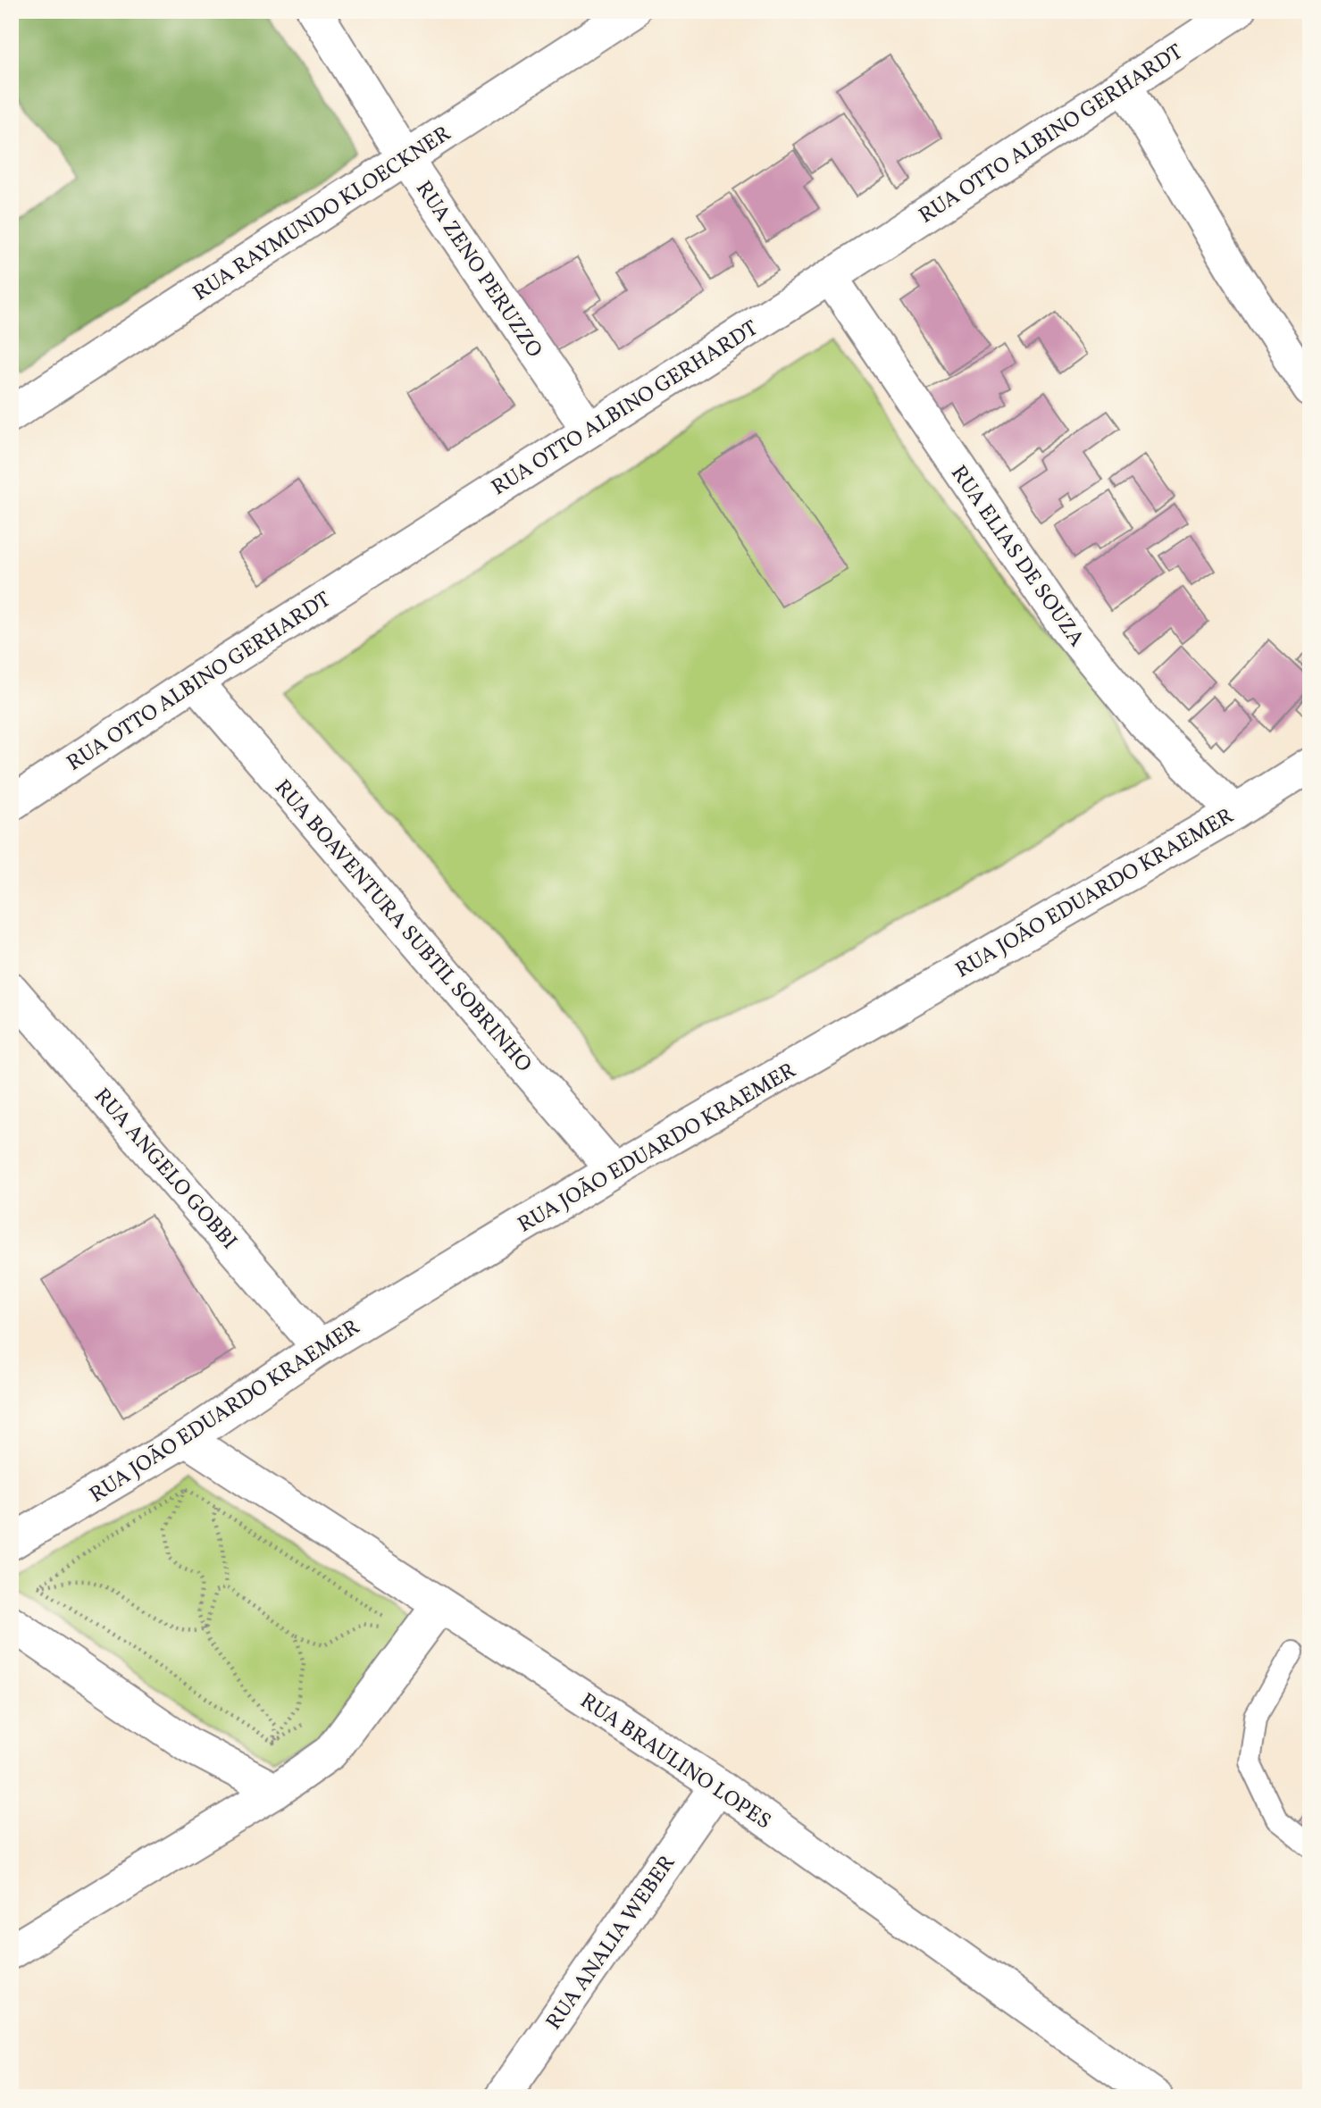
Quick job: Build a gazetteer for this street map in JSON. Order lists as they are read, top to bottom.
{
  "streets": {
    "street": [
      "RUA OTTO ALBINO GERHARDT",
      "RUA RAYMUNDO KLOECKNER",
      "RUA ZENO PERUZZO",
      "RUA ELIAS DE SOUZA",
      "RUA JOÃO EDUARDO KRAEMER",
      "RUA BOAVENTURA SUBTIL SOBRINHO",
      "RUA ANGELO GOBBI",
      "RUA BRAULINO LOPES",
      "RUA ANALIA WEBER"
    ]
  },
  "crossings": [
    ["RUA OTTO ALBINO GERHARDT", "RUA ZENO PERUZZO"],
    ["RUA OTTO ALBINO GERHARDT", "RUA ELIAS DE SOUZA"],
    ["RUA OTTO ALBINO GERHARDT", "RUA BOAVENTURA SUBTIL SOBRINHO"],
    ["RUA RAYMUNDO KLOECKNER", "RUA ZENO PERUZZO"],
    ["RUA ELIAS DE SOUZA", "RUA JOÃO EDUARDO KRAEMER"],
    ["RUA JOÃO EDUARDO KRAEMER", "RUA BOAVENTURA SUBTIL SOBRINHO"],
    ["RUA JOÃO EDUARDO KRAEMER", "RUA ANGELO GOBBI"],
    ["RUA JOÃO EDUARDO KRAEMER", "RUA BRAULINO LOPES"],
    ["RUA BRAULINO LOPES", "RUA ANALIA WEBER"]
  ]
}
